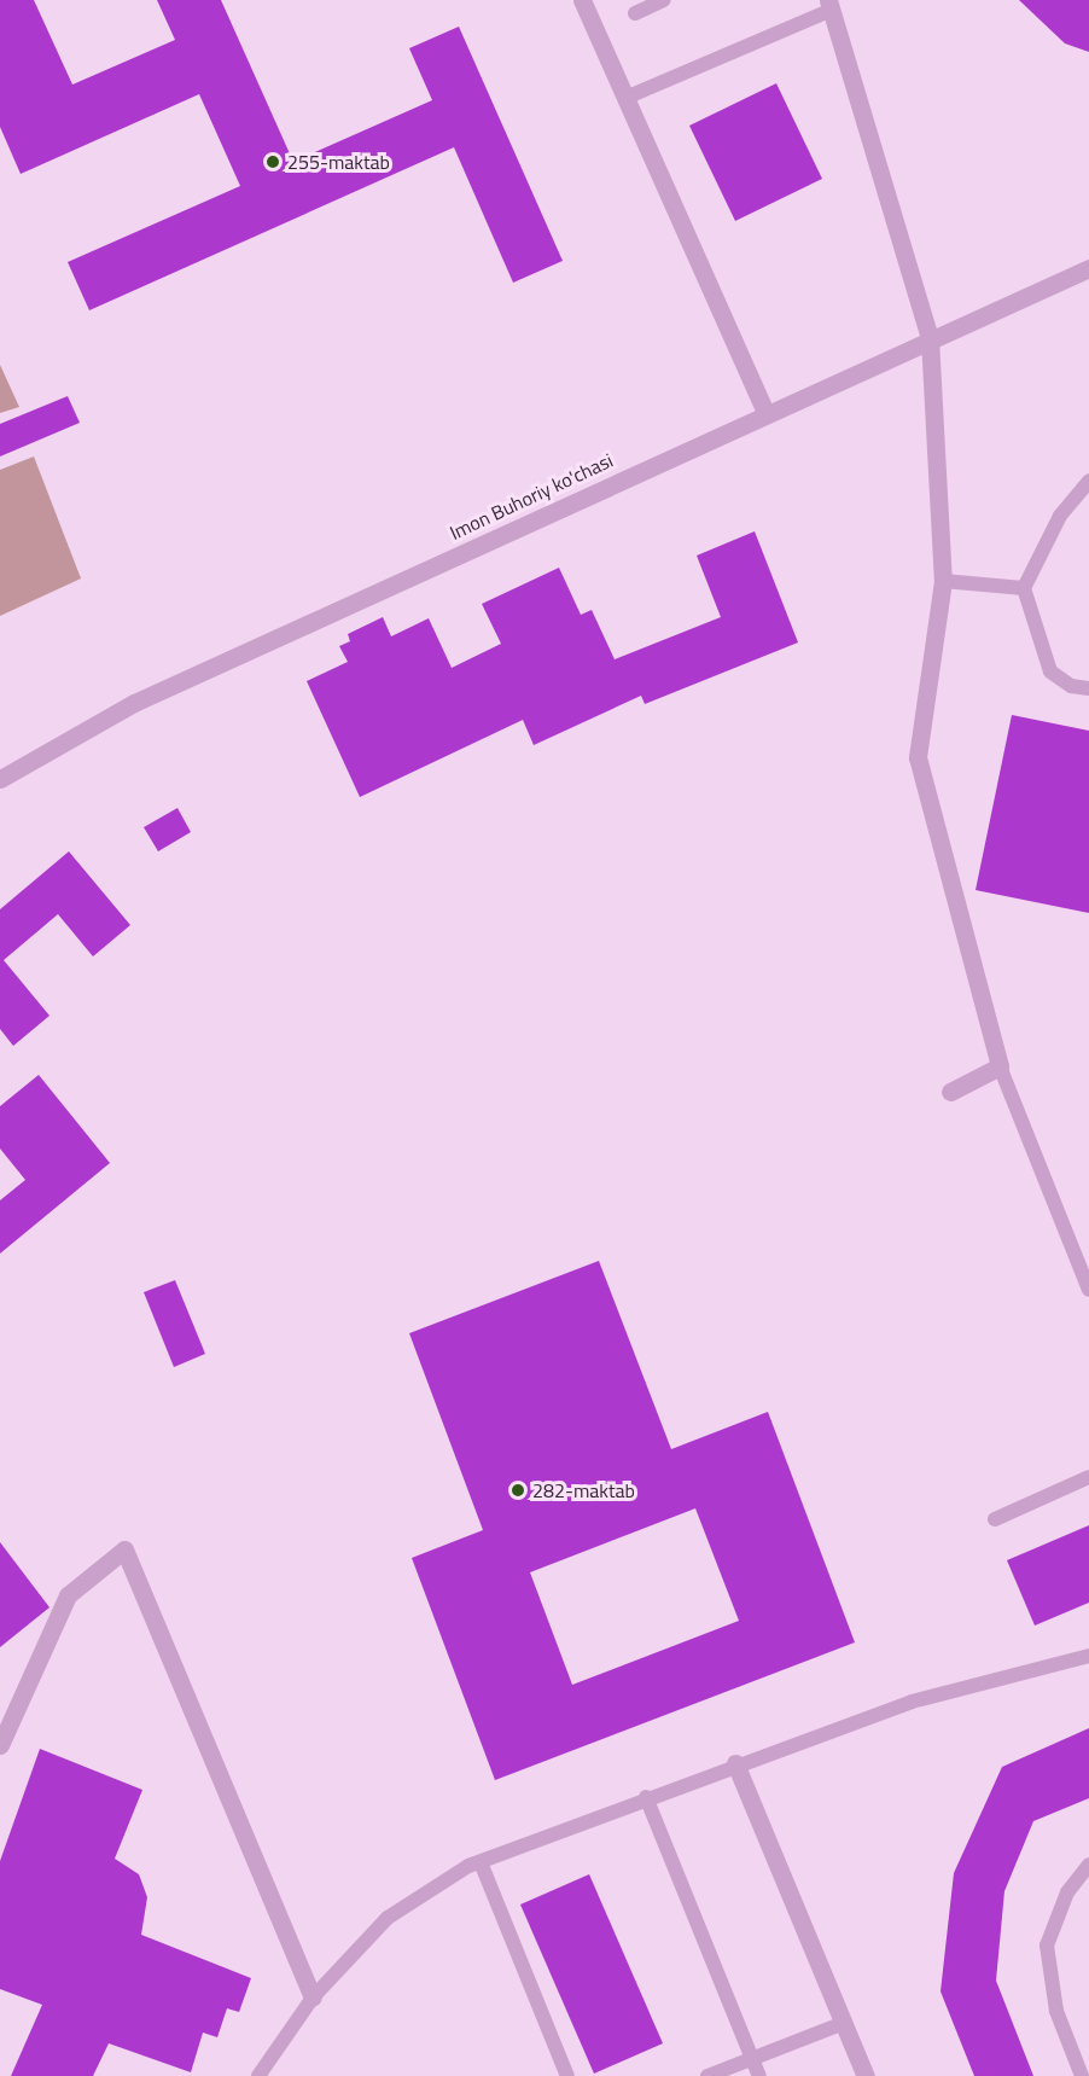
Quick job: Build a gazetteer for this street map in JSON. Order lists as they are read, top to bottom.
{
  "streets": {
    "street": ["Imon Buhoriy ko'chasi"]
  },
  "places": ["255-maktab", "282-maktab"]
}
